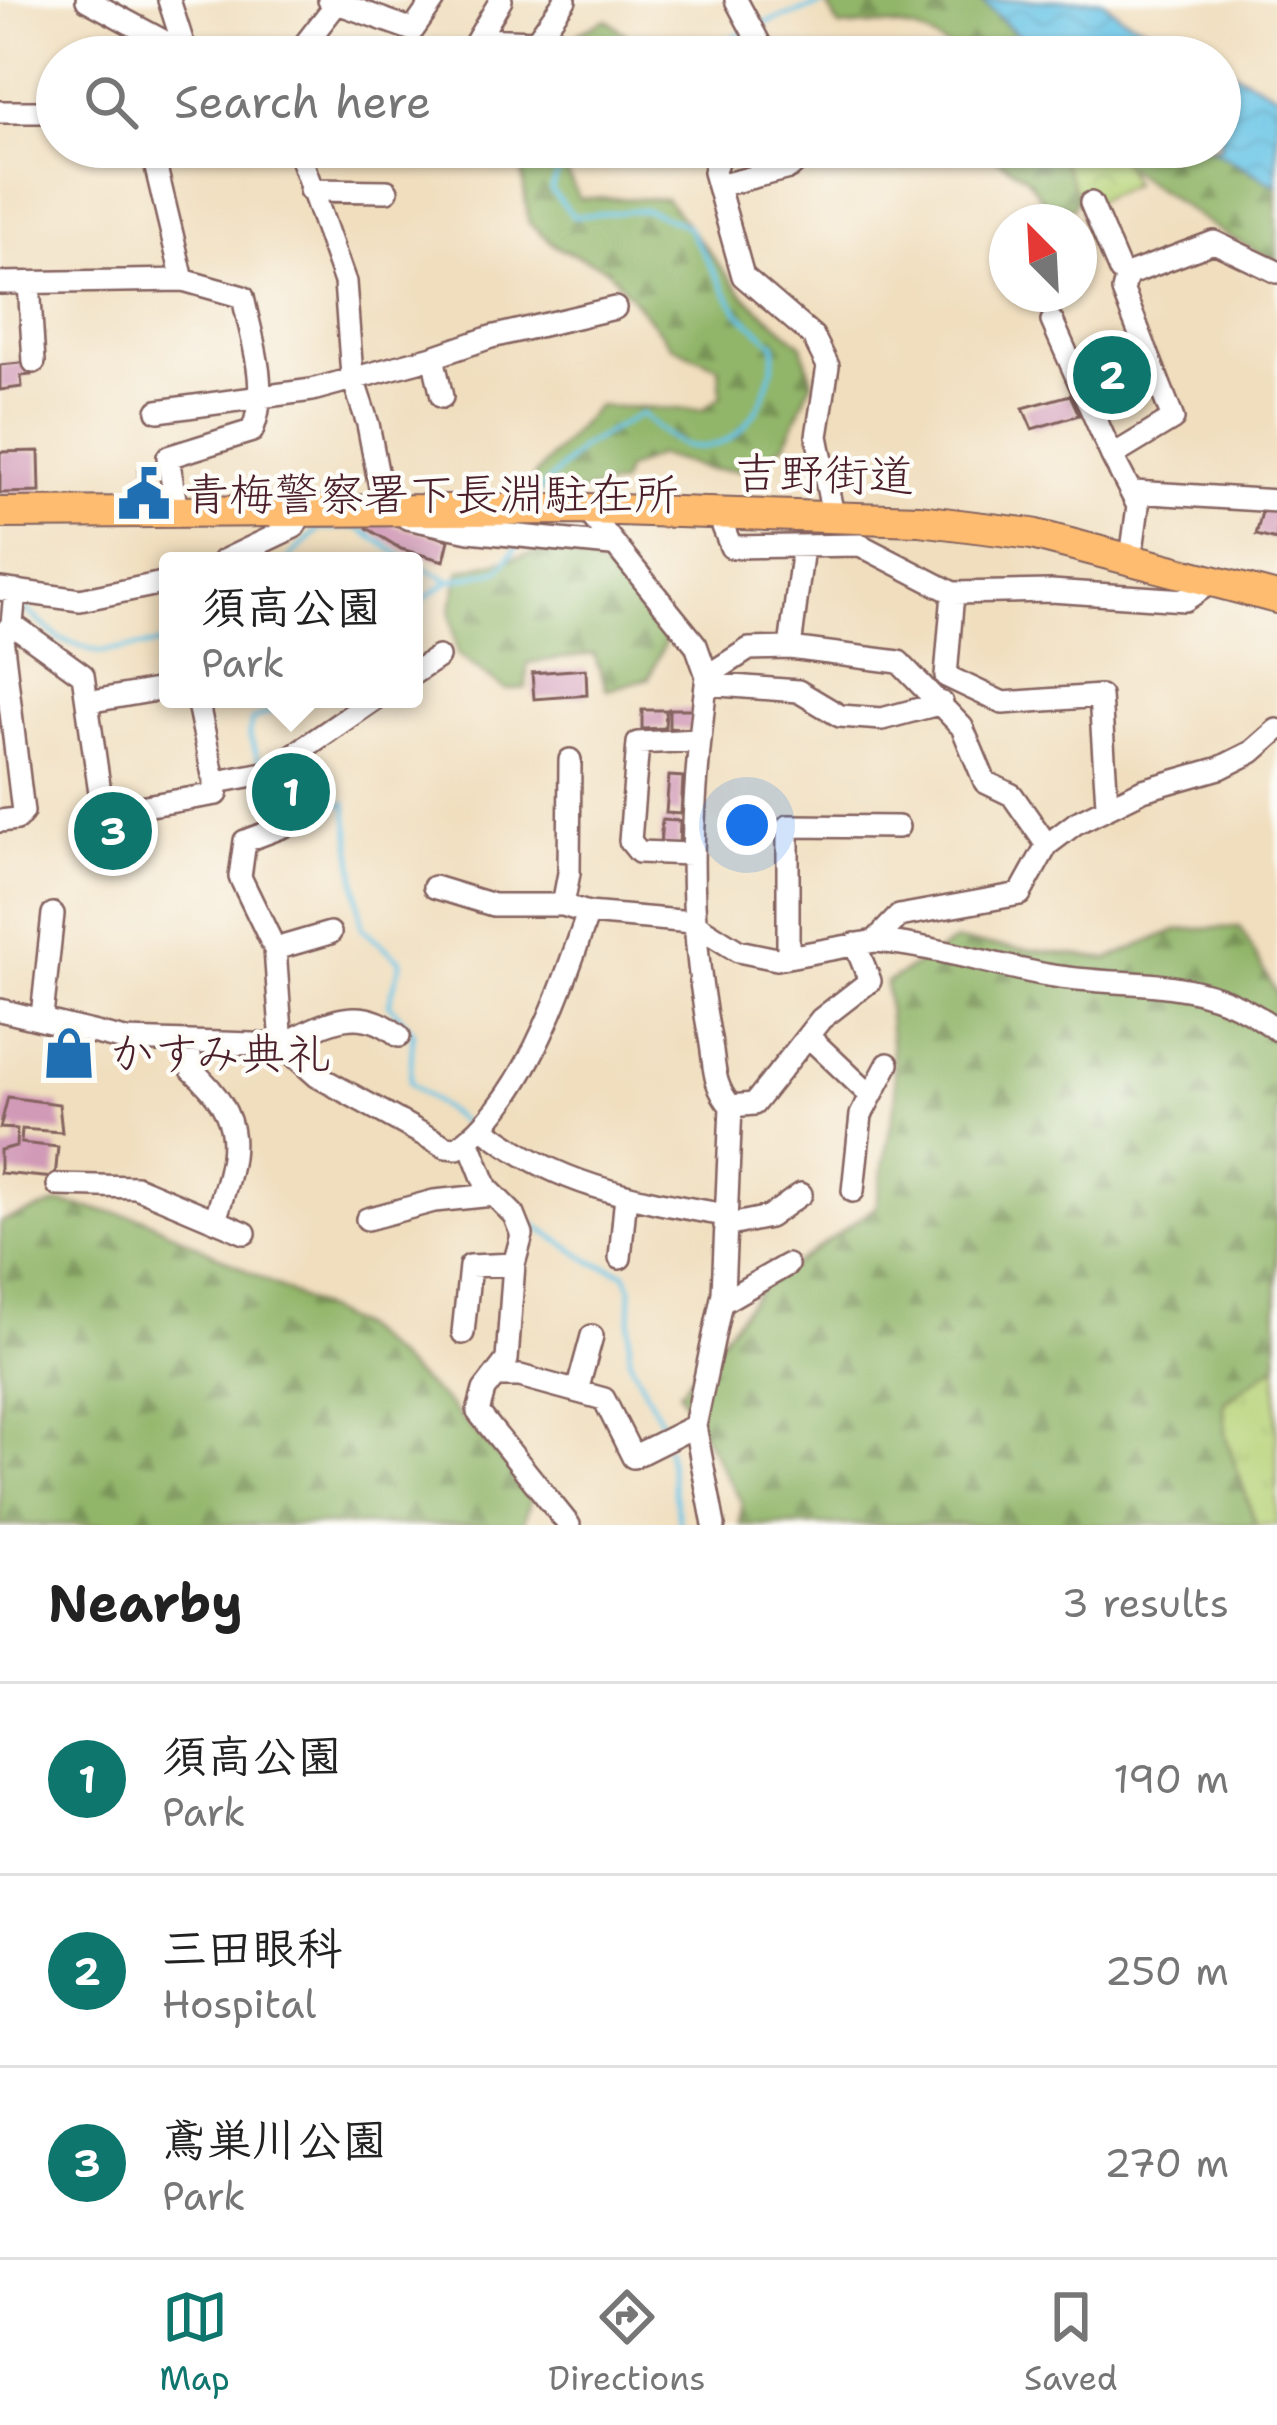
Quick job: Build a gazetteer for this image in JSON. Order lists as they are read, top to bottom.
{
  "streets": {
    "highway": ["吉野街道"]
  },
  "places": {
    "public building": ["青梅警察署下長淵駐在所"],
    "shop": ["かすみ典礼"]
  },
  "north": "top left",
  "page": {
    "search": "Search here",
    "pins": ["2", "1", "3"],
    "popup": ["須高公園", "Park"],
    "heading": ["Nearby", "3 results"],
    "list": [
      {
        "mark": "1",
        "name": "須高公園",
        "note": "Park",
        "value": "190 m"
      },
      {
        "mark": "2",
        "name": "三田眼科",
        "note": "Hospital",
        "value": "250 m"
      },
      {
        "mark": "3",
        "name": "鳶巣川公園",
        "note": "Park",
        "value": "270 m"
      }
    ],
    "nav": ["Map", "Directions", "Saved"]
  }
}
